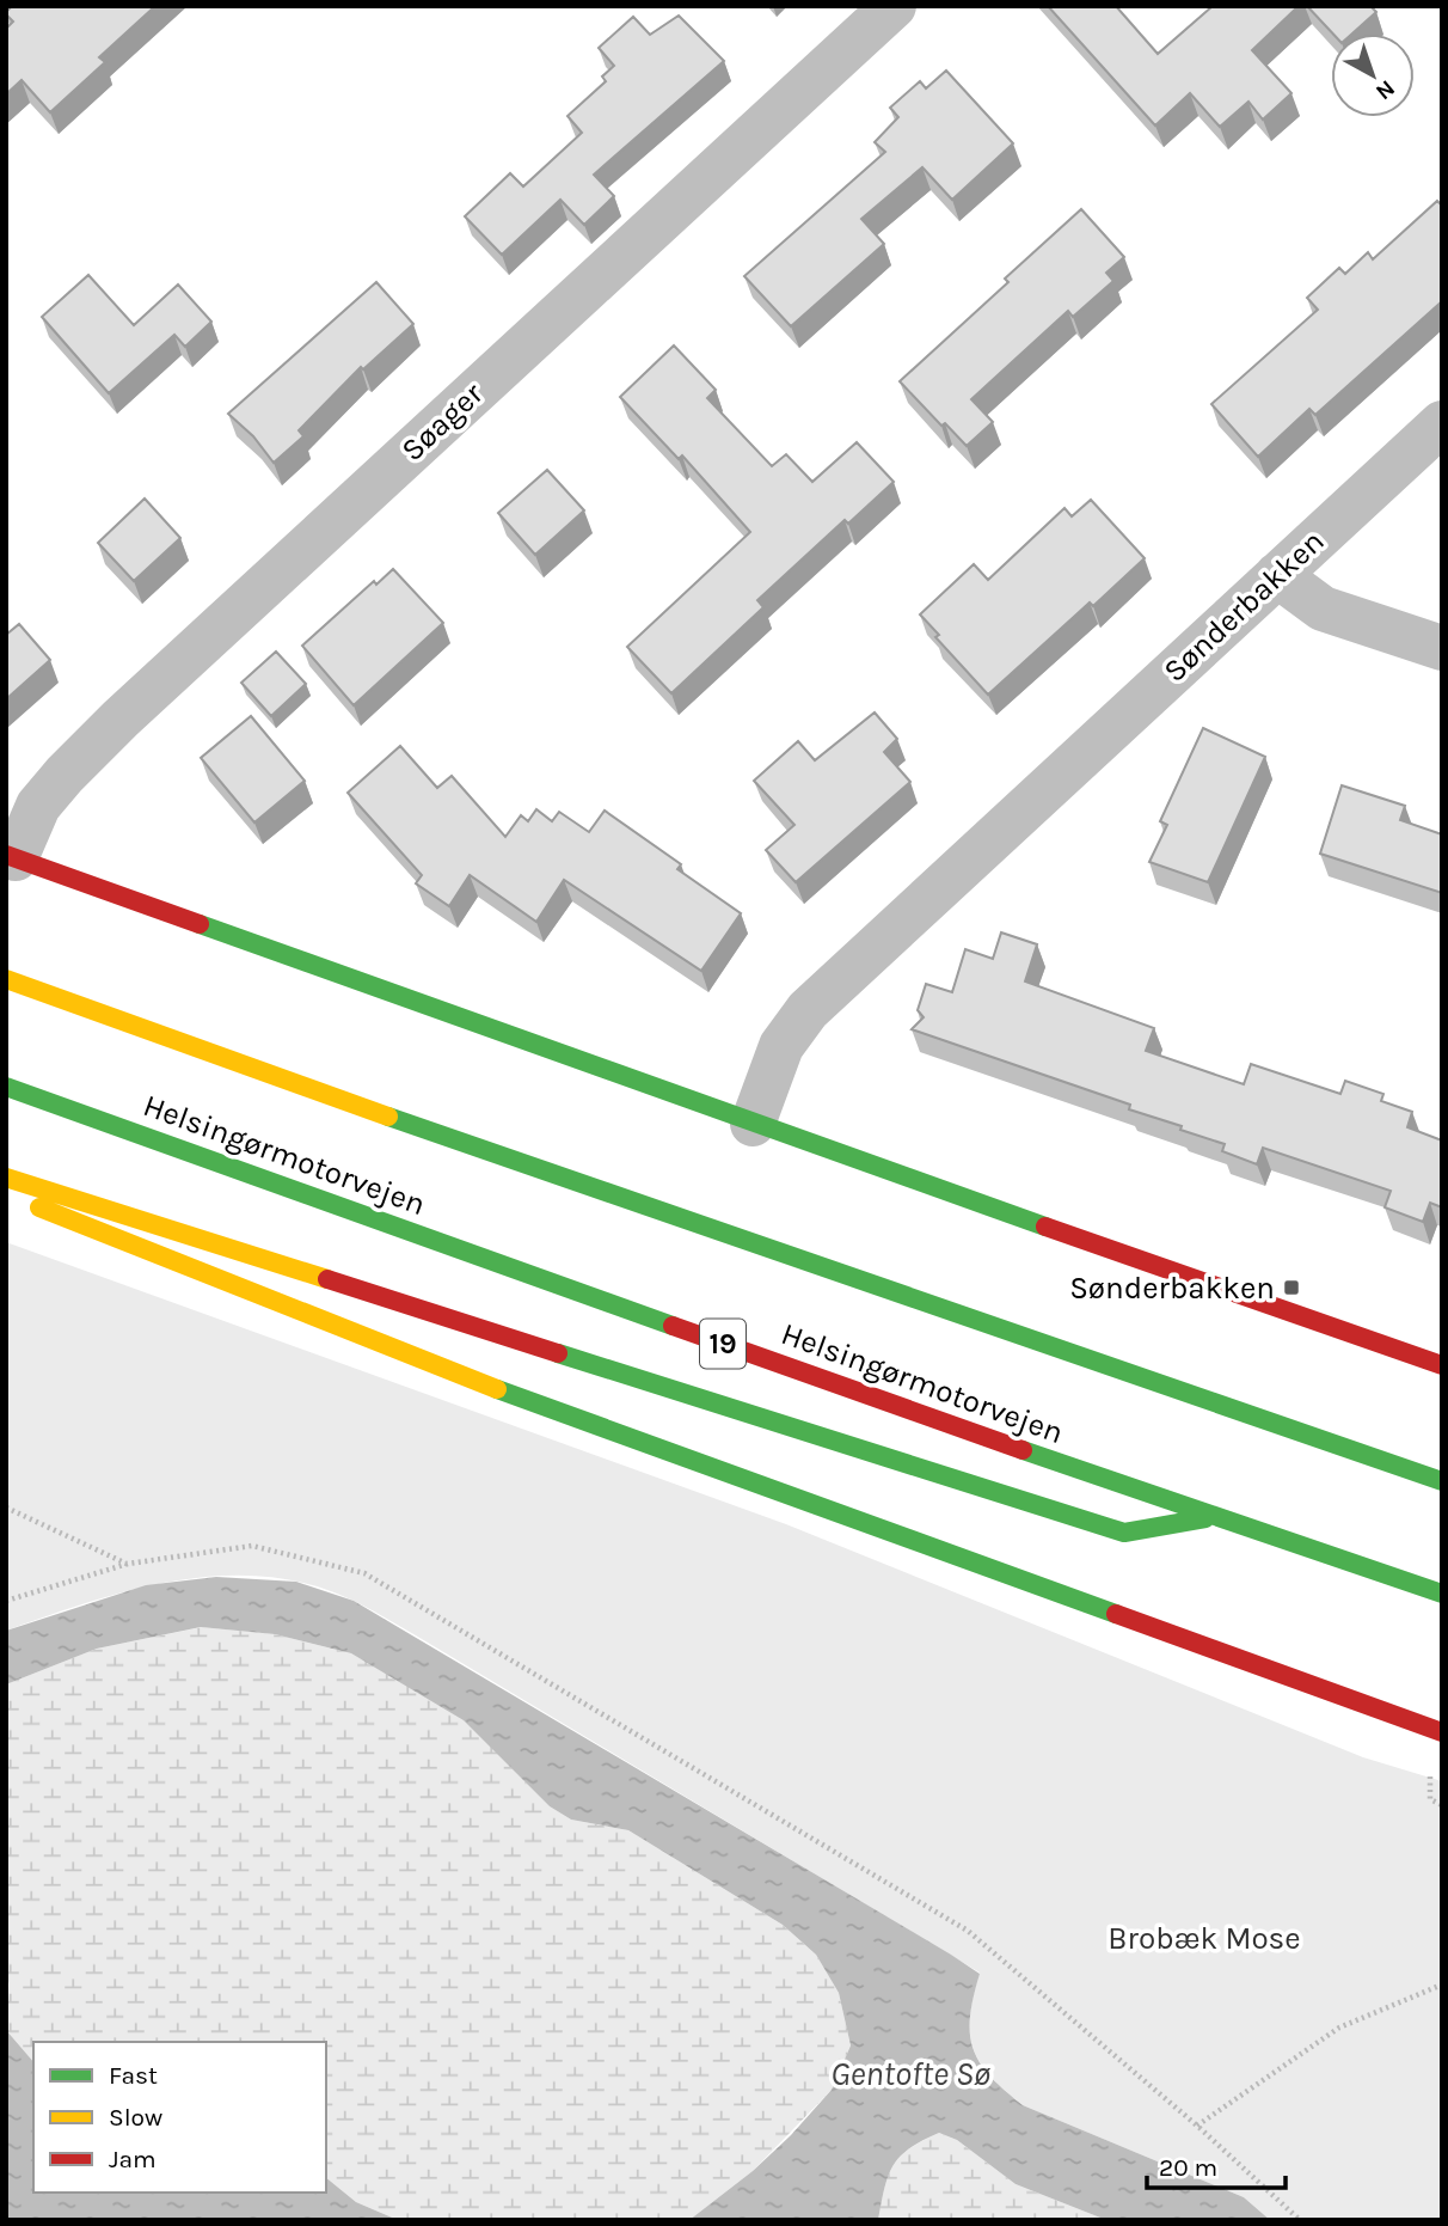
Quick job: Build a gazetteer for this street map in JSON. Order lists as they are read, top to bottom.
{
  "streets": {
    "main road": ["Helsingørmotorvejen", "19"],
    "street": ["Søager", "Sønderbakken"]
  },
  "water": ["Gentofte Sø"],
  "parks": ["Brobæk Mose"],
  "places": {
    "transit": ["Sønderbakken"]
  },
  "legend": ["Fast", "Slow", "Jam"],
  "scale_bar": "20 m",
  "north": "bottom right"
}
